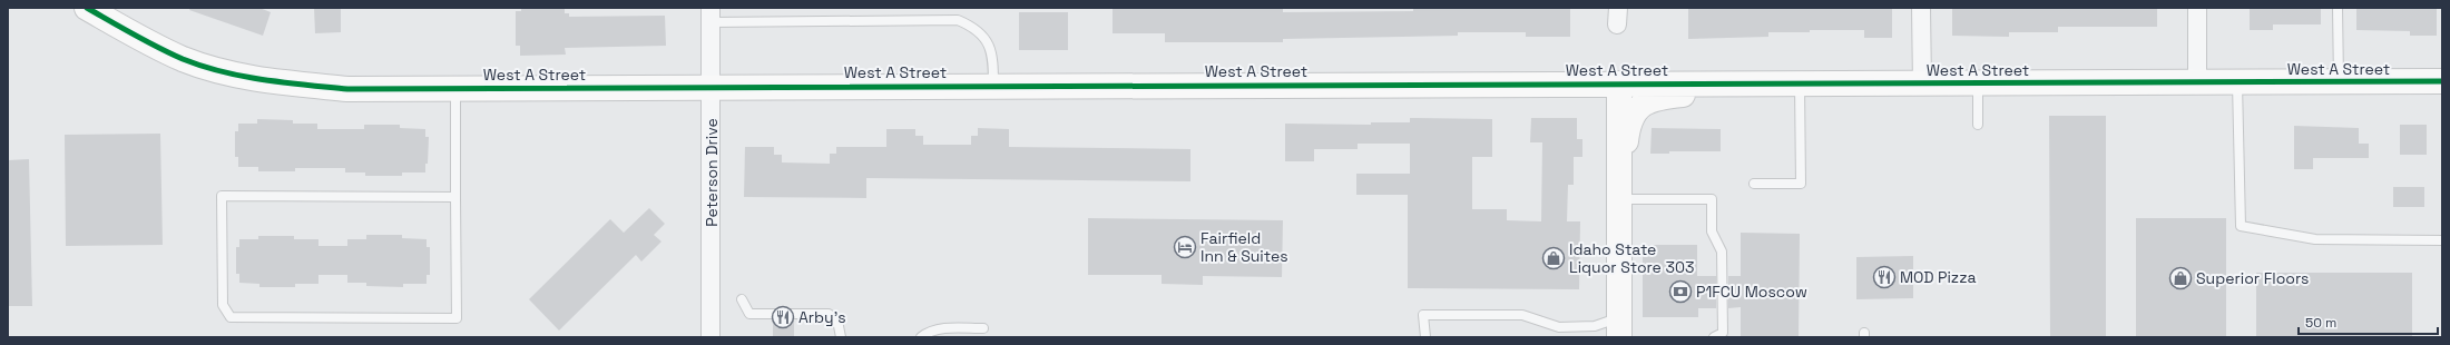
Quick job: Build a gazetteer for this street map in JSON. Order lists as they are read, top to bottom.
{
  "streets": {
    "street": ["West A Street", "Peterson Drive"]
  },
  "crossings": [
    ["West A Street", "Peterson Drive"]
  ],
  "places": {
    "hotel": ["Fairfield Inn & Suites"],
    "shop": ["Idaho State Liquor Store 303", "Superior Floors"],
    "restaurant": ["MOD Pizza", "Arby's"],
    "bank": ["P1FCU Moscow"]
  },
  "scale_bar": "50 m"
}
